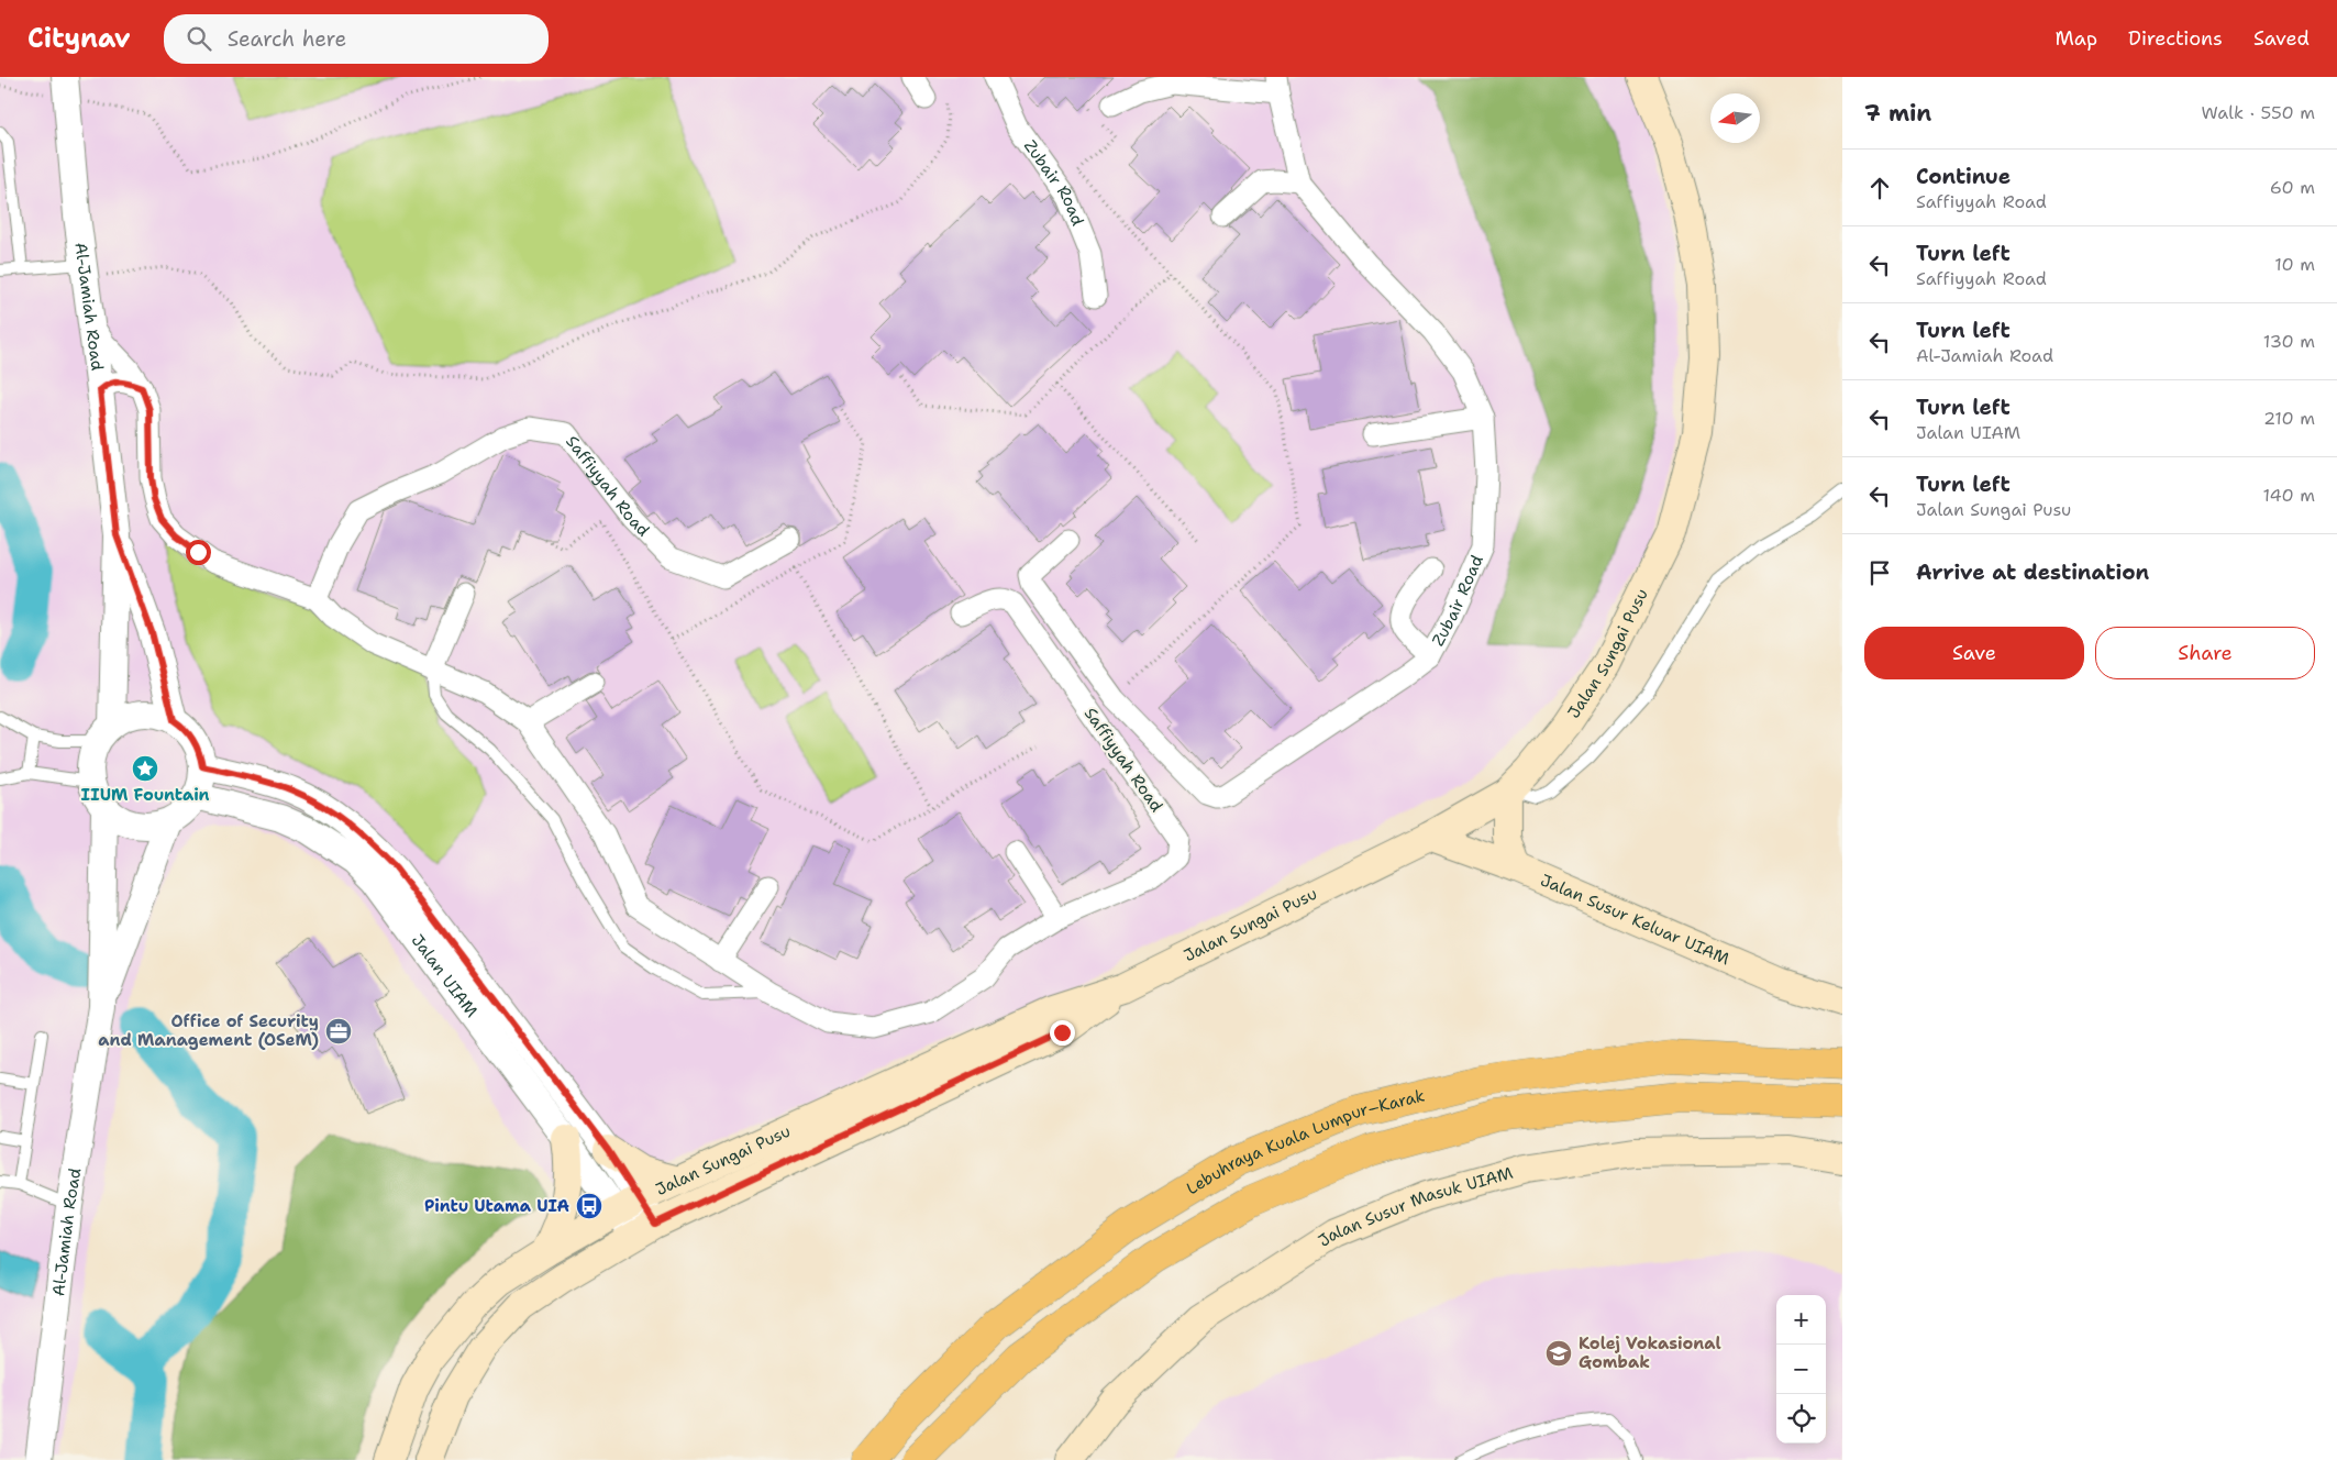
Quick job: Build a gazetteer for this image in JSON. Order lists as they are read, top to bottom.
{
  "streets": {
    "highway": ["Lebuhraya Kuala Lumpur–Karak"],
    "main road": ["Jalan Sungai Pusu", "Jalan Susur Keluar UIAM", "Jalan Susur Masuk UIAM"],
    "street": [
      "Zubair Road",
      "Al-Jamiah Road",
      "Saffiyyah Road",
      "Jalan UIAM"
    ]
  },
  "crossings": [
    ["Al-Jamiah Road", "Saffiyyah Road"],
    ["Al-Jamiah Road", "Jalan UIAM"],
    ["Jalan Sungai Pusu", "Jalan Susur Keluar UIAM"],
    ["Jalan Sungai Pusu", "Jalan UIAM"]
  ],
  "places": {
    "place": ["IIUM Fountain"],
    "office": ["Office of Security and Management (OSeM)"],
    "bus stop": ["Pintu Utama UIA"],
    "school or university": ["Kolej Vokasional Gombak"]
  },
  "north": "left",
  "page": {
    "header": "Citynav",
    "search": "Search here",
    "nav": ["Map", "Directions", "Saved"],
    "heading": ["7 min", "Walk · 550 m"],
    "list": [
      ["Continue", "Saffiyyah Road", "60 m"],
      ["Turn left", "Saffiyyah Road", "10 m"],
      ["Turn left", "Al-Jamiah Road", "130 m"],
      ["Turn left", "Jalan UIAM", "210 m"],
      ["Turn left", "Jalan Sungai Pusu", "140 m"],
      "Arrive at destination"
    ],
    "buttons": ["Save", "Share"],
    "map_buttons": ["+", "−"]
  }
}
